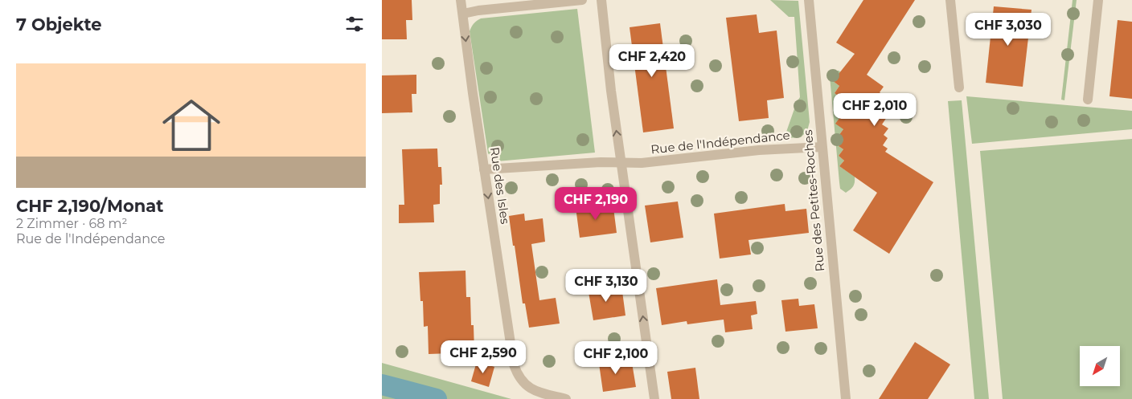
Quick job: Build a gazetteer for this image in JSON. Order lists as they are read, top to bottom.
{
  "streets": {
    "street": ["Rue de l'Indépendance", "Rue des Isles", "Rue des Petites-Roches"]
  },
  "crossings": [
    ["Rue de l'Indépendance", "Rue des Isles"],
    ["Rue de l'Indépendance", "Rue des Petites-Roches"]
  ],
  "one_way": ["Rue des Isles"],
  "north": "bottom left",
  "page": {
    "heading": "7 Objekte",
    "price": [
      "CHF 3,030",
      "CHF 2,420",
      "CHF 2,010",
      "CHF 2,190",
      "CHF 3,130",
      "CHF 2,590",
      "CHF 2,100"
    ],
    "list": [
      {
        "name": "CHF 2,190/Monat",
        "note": "2 Zimmer · 68 m² · Rue de l'Indépendance"
      }
    ]
  }
}
